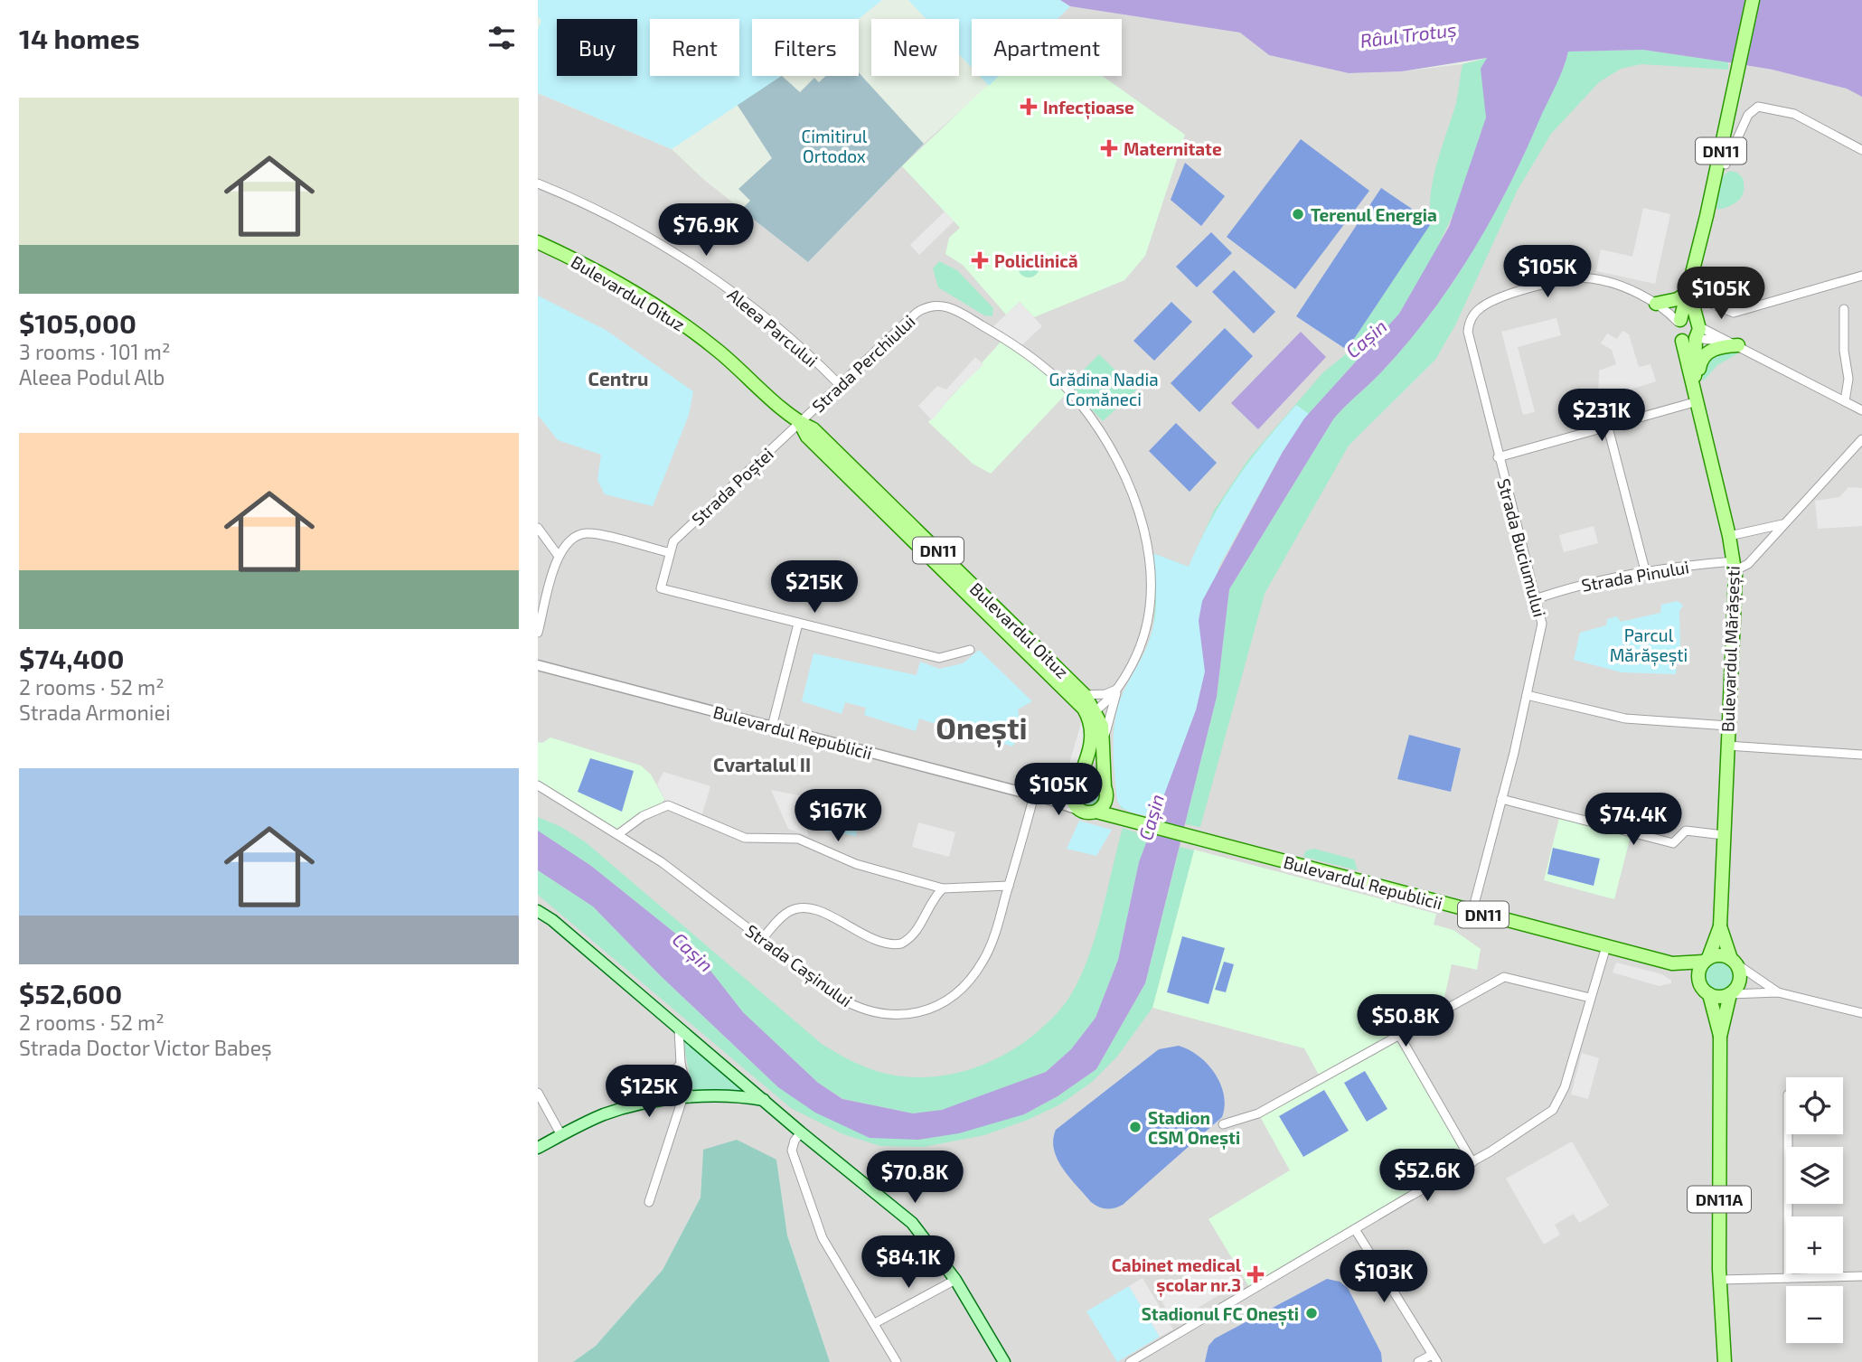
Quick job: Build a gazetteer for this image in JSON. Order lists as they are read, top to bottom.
{
  "streets": {
    "main road": [
      "DN11",
      "Bulevardul Oituz",
      "Bulevardul Mărășești",
      "Bulevardul Republicii",
      "DN11A"
    ],
    "street": [
      "Aleea Parcului",
      "Strada Perchiului",
      "Strada Poștei",
      "Strada Buciumului",
      "Strada Pinului",
      "Strada Cașinului"
    ]
  },
  "crossings": [
    ["DN11", "Bulevardul Oituz"],
    ["DN11", "Bulevardul Mărășești"],
    ["DN11", "Bulevardul Republicii"],
    ["DN11", "DN11A"],
    ["Bulevardul Oituz", "Strada Perchiului"],
    ["Bulevardul Oituz", "Strada Poștei"],
    ["Bulevardul Oituz", "Bulevardul Republicii"],
    ["Aleea Parcului", "Strada Perchiului"],
    ["Strada Perchiului", "Strada Poștei"],
    ["Strada Buciumului", "Strada Pinului"],
    ["Strada Buciumului", "Bulevardul Republicii"],
    ["Strada Pinului", "Bulevardul Mărășești"],
    ["Bulevardul Mărășești", "DN11A"],
    ["Bulevardul Republicii", "Strada Cașinului"]
  ],
  "districts": ["Centru", "Onești", "Cvartalul II"],
  "water": ["Râul Trotuș", "Cașin"],
  "parks": ["Cimitirul Ortodox", "Grădina Nadia Comăneci", "Parcul Mărășești"],
  "places": {
    "health": [
      "Infecțioase",
      "Maternitate",
      "Policlinică",
      "Cabinet medical școlar nr.3"
    ],
    "other": ["Terenul Energia", "Stadion CSM Onești", "Stadionul FC Onești"]
  },
  "page": {
    "heading": "14 homes",
    "chip": [
      "Buy",
      "Rent",
      "Filters",
      "New",
      "Apartment"
    ],
    "list": [
      {
        "name": "$105,000",
        "note": "3 rooms · 101 m² · Aleea Podul Alb"
      },
      {
        "name": "$74,400",
        "note": "2 rooms · 52 m² · Strada Armoniei"
      },
      {
        "name": "$52,600",
        "note": "2 rooms · 52 m² · Strada Doctor Victor Babeș"
      }
    ],
    "price": [
      "$76.9K",
      "$105K",
      "$105K",
      "$231K",
      "$215K",
      "$105K",
      "$167K",
      "$74.4K",
      "$50.8K",
      "$125K",
      "$52.6K",
      "$70.8K",
      "$84.1K",
      "$103K"
    ],
    "map_buttons": ["+", "−"]
  }
}
